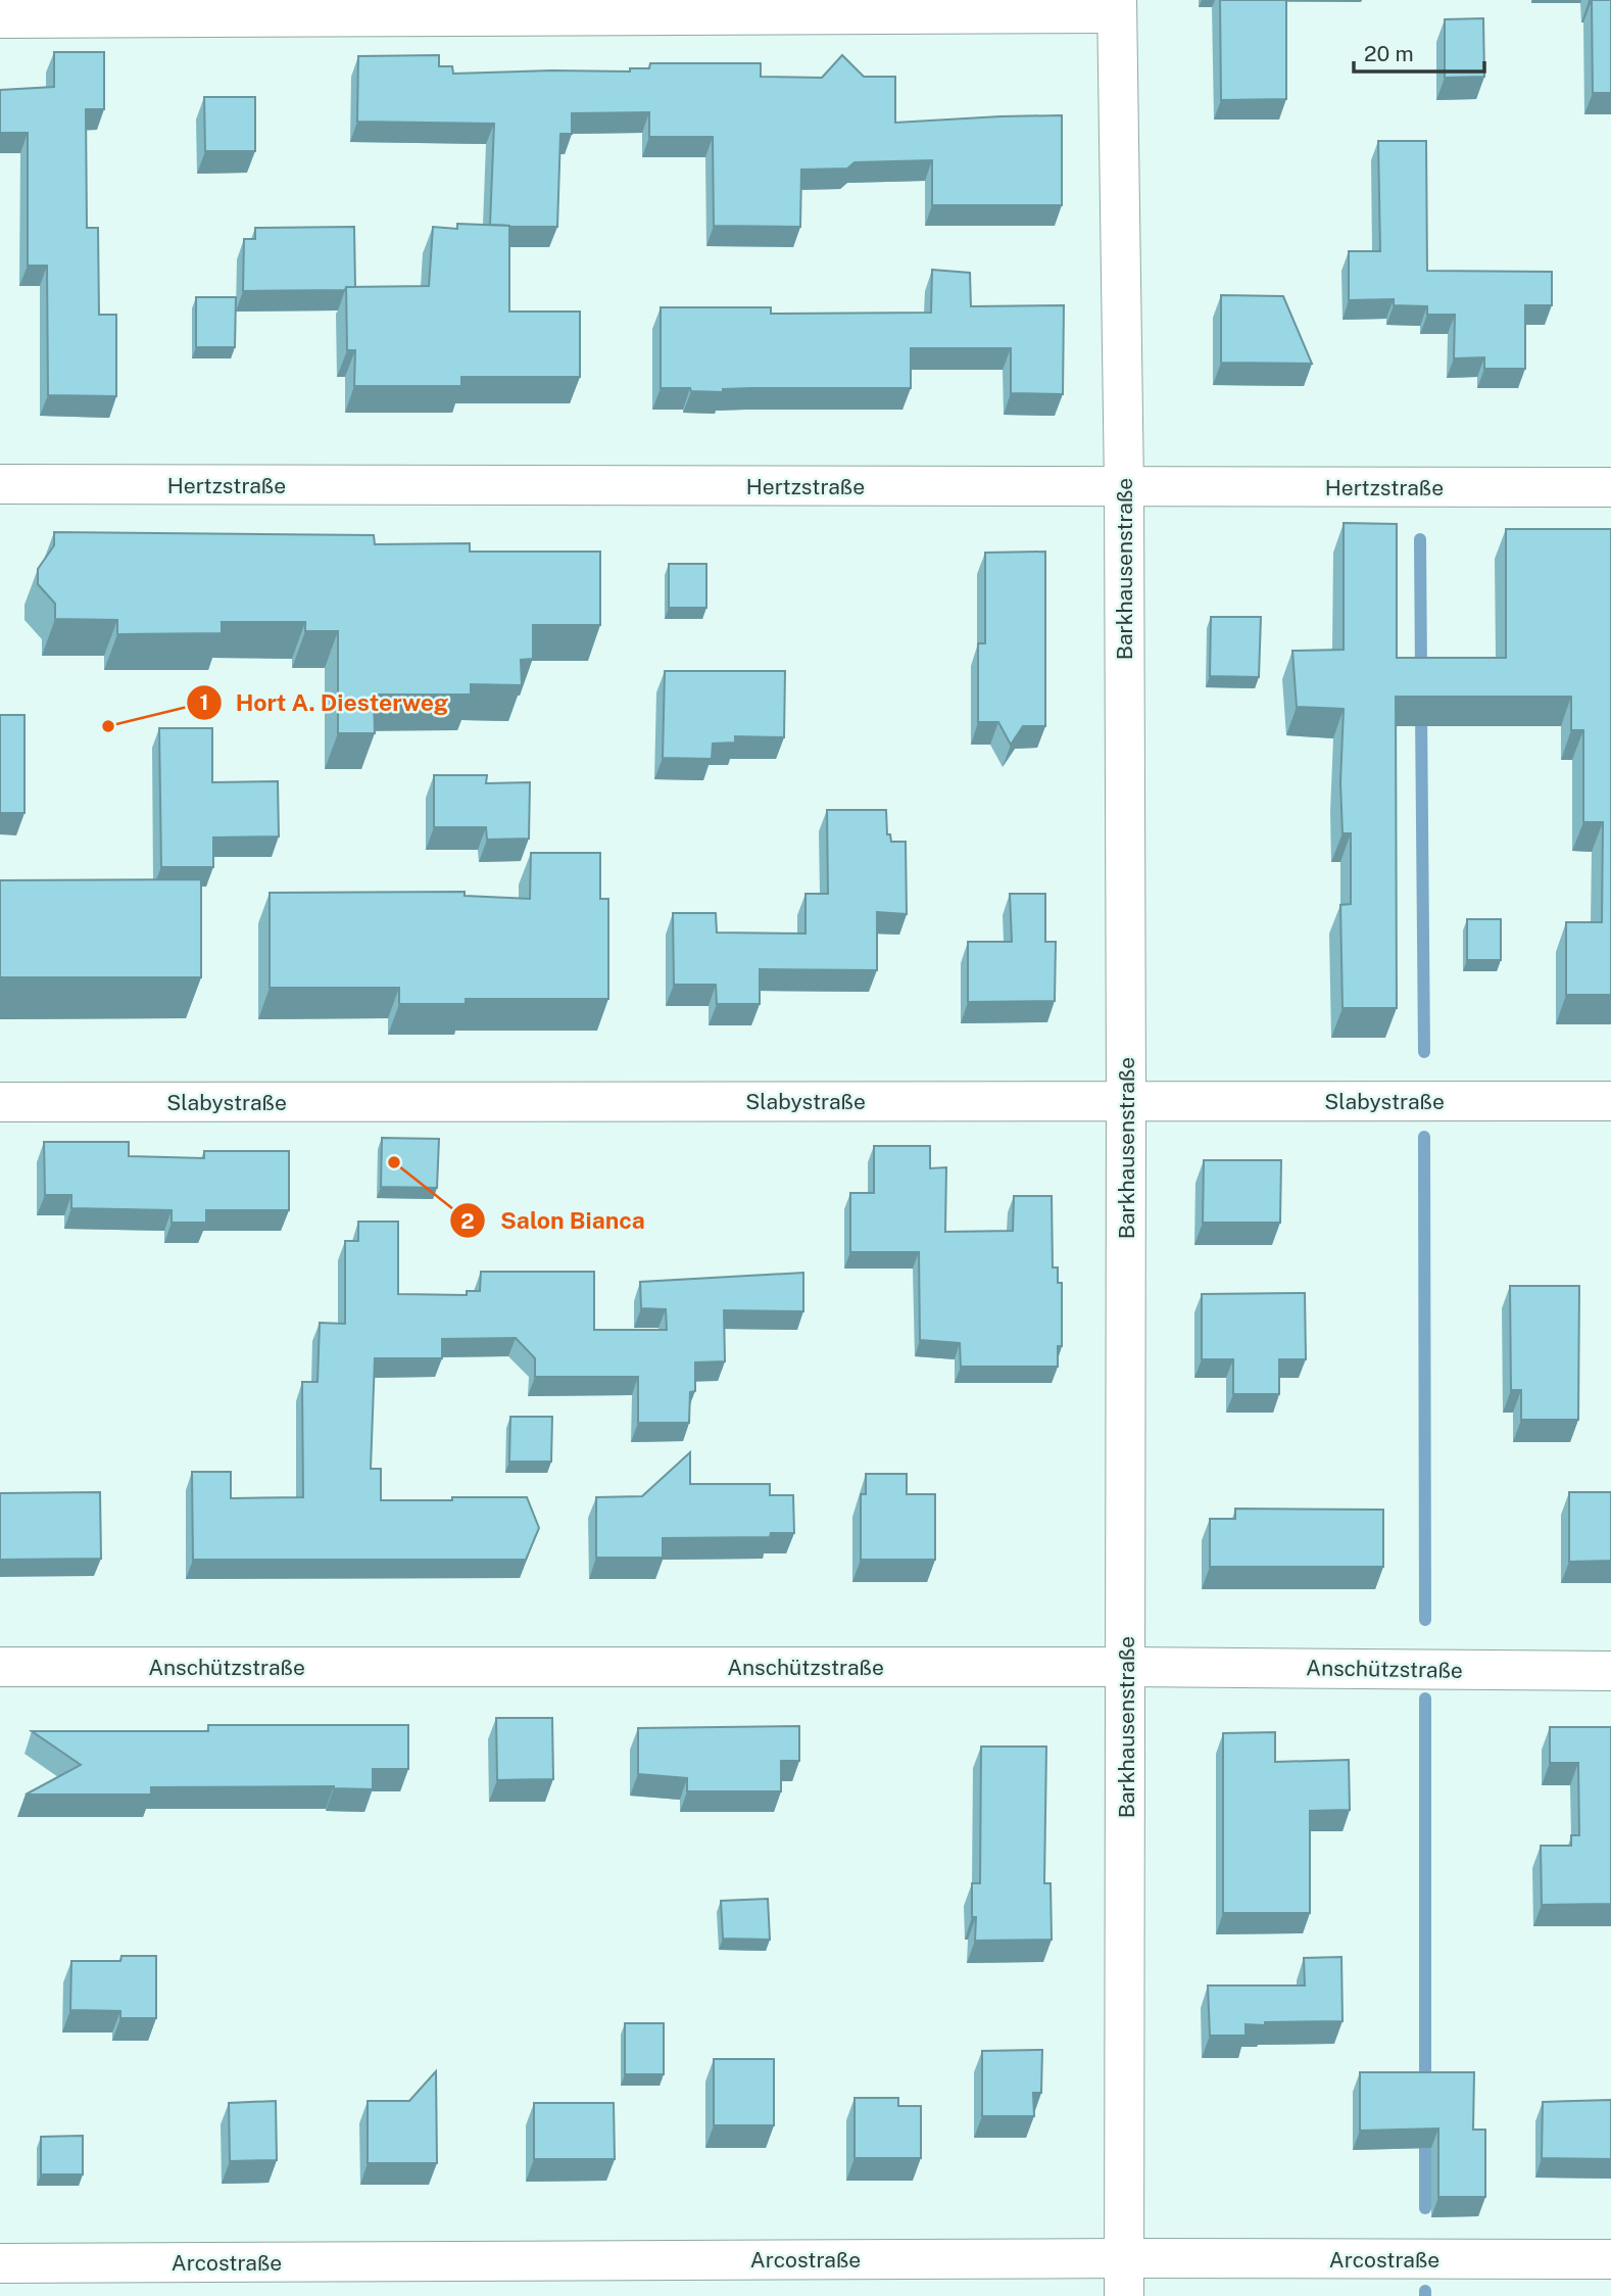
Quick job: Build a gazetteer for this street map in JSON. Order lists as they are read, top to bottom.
{
  "streets": {
    "street": [
      "Hertzstraße",
      "Barkhausenstraße",
      "Slabystraße",
      "Anschützstraße",
      "Arcostraße"
    ]
  },
  "crossings": [
    ["Hertzstraße", "Barkhausenstraße"],
    ["Barkhausenstraße", "Slabystraße"],
    ["Barkhausenstraße", "Anschützstraße"],
    ["Barkhausenstraße", "Arcostraße"]
  ],
  "places": ["Hort A. Diesterweg", "Salon Bianca"],
  "scale_bar": "20 m"
}
